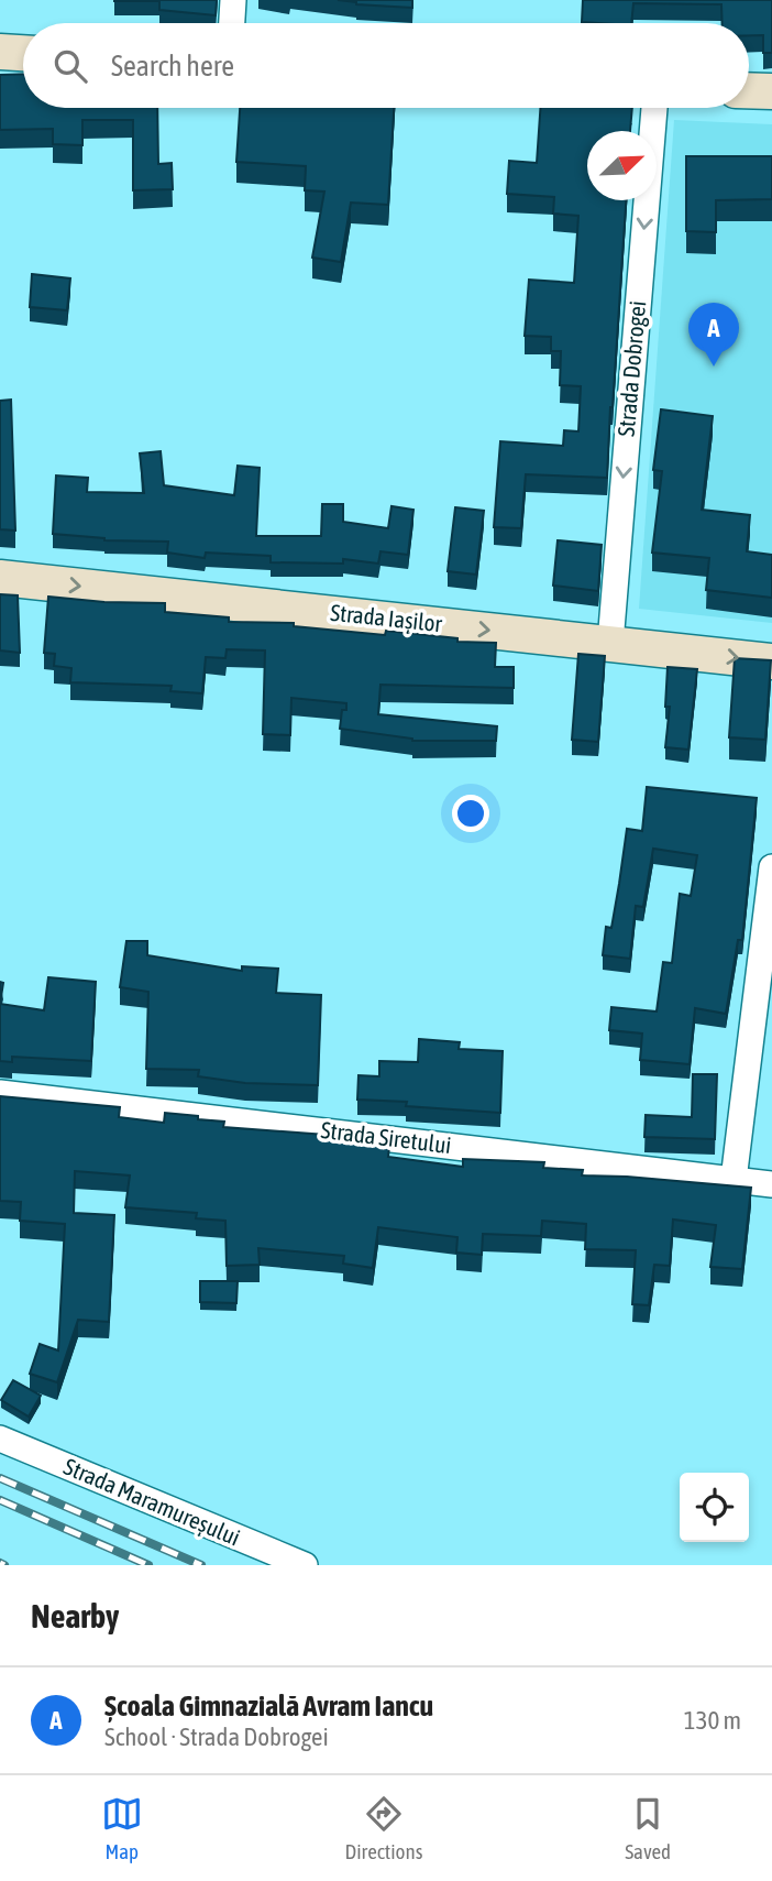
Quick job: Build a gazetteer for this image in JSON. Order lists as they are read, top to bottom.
{
  "streets": {
    "street": [
      "Strada Dobrogei",
      "Strada Iașilor",
      "Strada Siretului",
      "Strada Maramureșului"
    ]
  },
  "crossings": [
    ["Strada Dobrogei", "Strada Iașilor"]
  ],
  "one_way": ["Strada Dobrogei", "Strada Iașilor"],
  "north": "top right",
  "page": {
    "search": "Search here",
    "pins": "A",
    "heading": "Nearby",
    "list": [
      {
        "mark": "A",
        "name": "Școala Gimnazială Avram Iancu",
        "note": "School · Strada Dobrogei",
        "value": "130 m"
      }
    ],
    "nav": ["Map", "Directions", "Saved"]
  }
}
